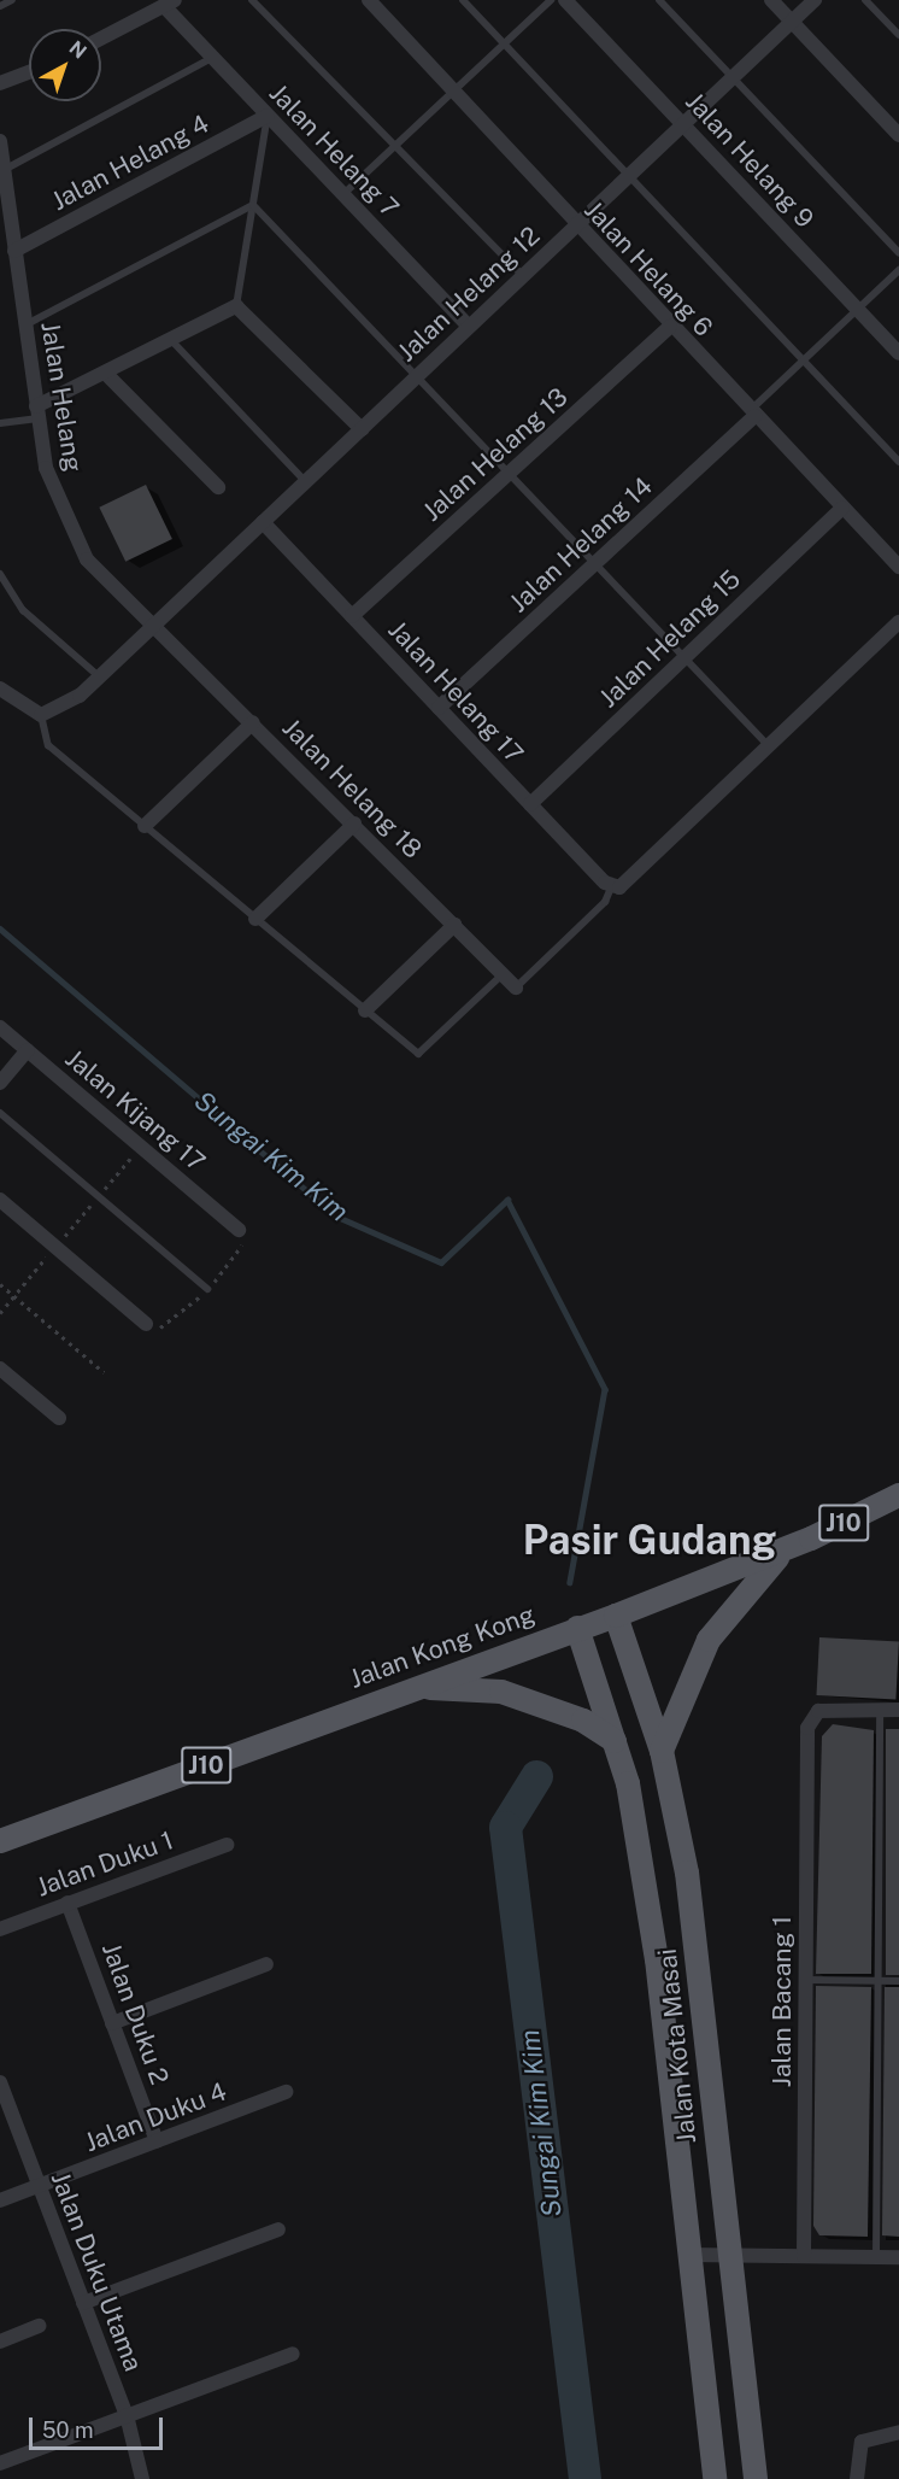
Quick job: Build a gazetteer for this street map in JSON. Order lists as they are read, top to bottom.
{
  "streets": {
    "main road": ["J10", "Jalan Kong Kong", "Jalan Kota Masai"],
    "street": [
      "Jalan Helang 7",
      "Jalan Helang 9",
      "Jalan Helang 4",
      "Jalan Helang 6",
      "Jalan Helang 12",
      "Jalan Helang",
      "Jalan Helang 13",
      "Jalan Helang 14",
      "Jalan Helang 15",
      "Jalan Helang 17",
      "Jalan Helang 18",
      "Jalan Kijang 17",
      "Jalan Duku 1",
      "Jalan Bacang 1",
      "Jalan Duku 2",
      "Jalan Duku 4",
      "Jalan Duku Utama"
    ]
  },
  "crossings": [
    ["Jalan Helang 7", "Jalan Helang 4"],
    ["Jalan Helang 7", "Jalan Helang 12"],
    ["Jalan Helang 9", "Jalan Helang 12"],
    ["Jalan Helang 4", "Jalan Helang"],
    ["Jalan Helang 6", "Jalan Helang 12"],
    ["Jalan Helang 6", "Jalan Helang 13"],
    ["Jalan Helang 6", "Jalan Helang 14"],
    ["Jalan Helang 6", "Jalan Helang 15"],
    ["Jalan Helang 12", "Jalan Helang"],
    ["Jalan Helang 12", "Jalan Helang 17"],
    ["Jalan Helang 12", "Jalan Helang 18"],
    ["Jalan Helang", "Jalan Helang 18"],
    ["Jalan Helang 13", "Jalan Helang 17"],
    ["Jalan Helang 14", "Jalan Helang 17"],
    ["Jalan Helang 15", "Jalan Helang 17"],
    ["Jalan Kong Kong", "Jalan Kota Masai"],
    ["Jalan Duku 1", "Jalan Duku 2"],
    ["Jalan Duku 2", "Jalan Duku 4"],
    ["Jalan Duku 4", "Jalan Duku Utama"]
  ],
  "districts": ["Pasir Gudang"],
  "water": ["Sungai Kim Kim"],
  "scale_bar": "50 m",
  "north": "top right"
}
